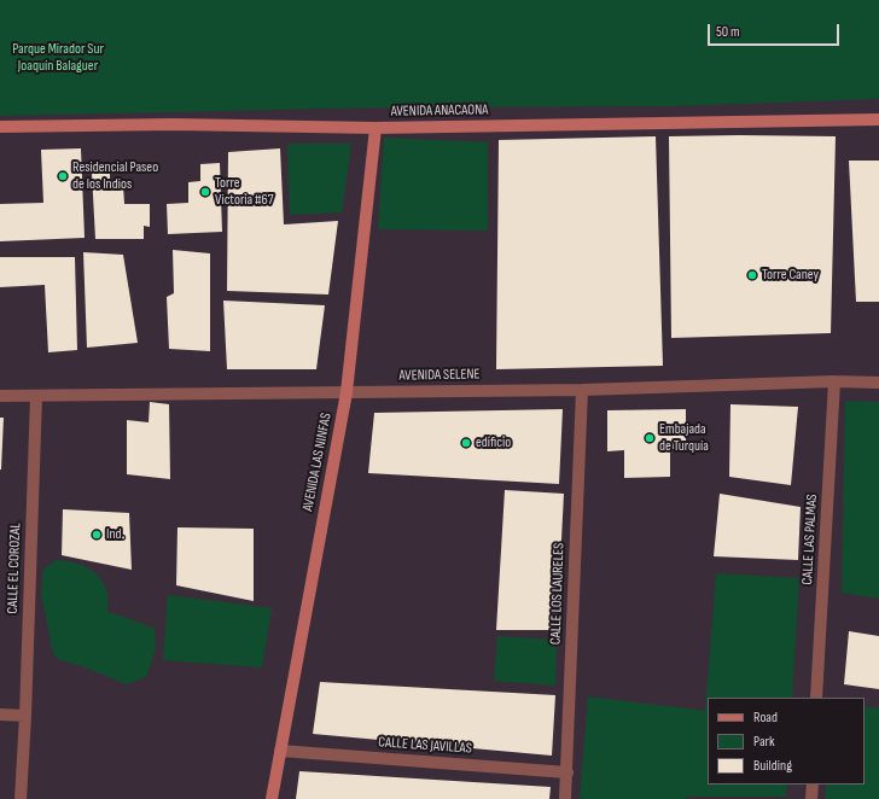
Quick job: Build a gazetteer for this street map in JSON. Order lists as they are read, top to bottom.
{
  "streets": {
    "main road": ["AVENIDA ANACAONA", "AVENIDA LAS NINFAS"],
    "street": [
      "AVENIDA SELENE",
      "CALLE LAS PALMAS",
      "CALLE EL COROZAL",
      "CALLE LOS LAURELES",
      "CALLE LAS JAVILLAS"
    ]
  },
  "crossings": [
    ["AVENIDA ANACAONA", "AVENIDA LAS NINFAS"],
    ["AVENIDA SELENE", "AVENIDA LAS NINFAS"],
    ["AVENIDA SELENE", "CALLE LAS PALMAS"],
    ["AVENIDA SELENE", "CALLE EL COROZAL"],
    ["AVENIDA SELENE", "CALLE LOS LAURELES"],
    ["AVENIDA LAS NINFAS", "CALLE LAS JAVILLAS"],
    ["CALLE LOS LAURELES", "CALLE LAS JAVILLAS"]
  ],
  "parks": ["Parque Mirador Sur Joaquín Balaguer"],
  "places": [
    "Residencial Paseo de los Indios",
    "Torre Victoria #67",
    "Torre Caney",
    "Embajada de Turquía",
    "edificio",
    "Ind."
  ],
  "legend": ["Road", "Park", "Building"],
  "scale_bar": "50 m"
}
